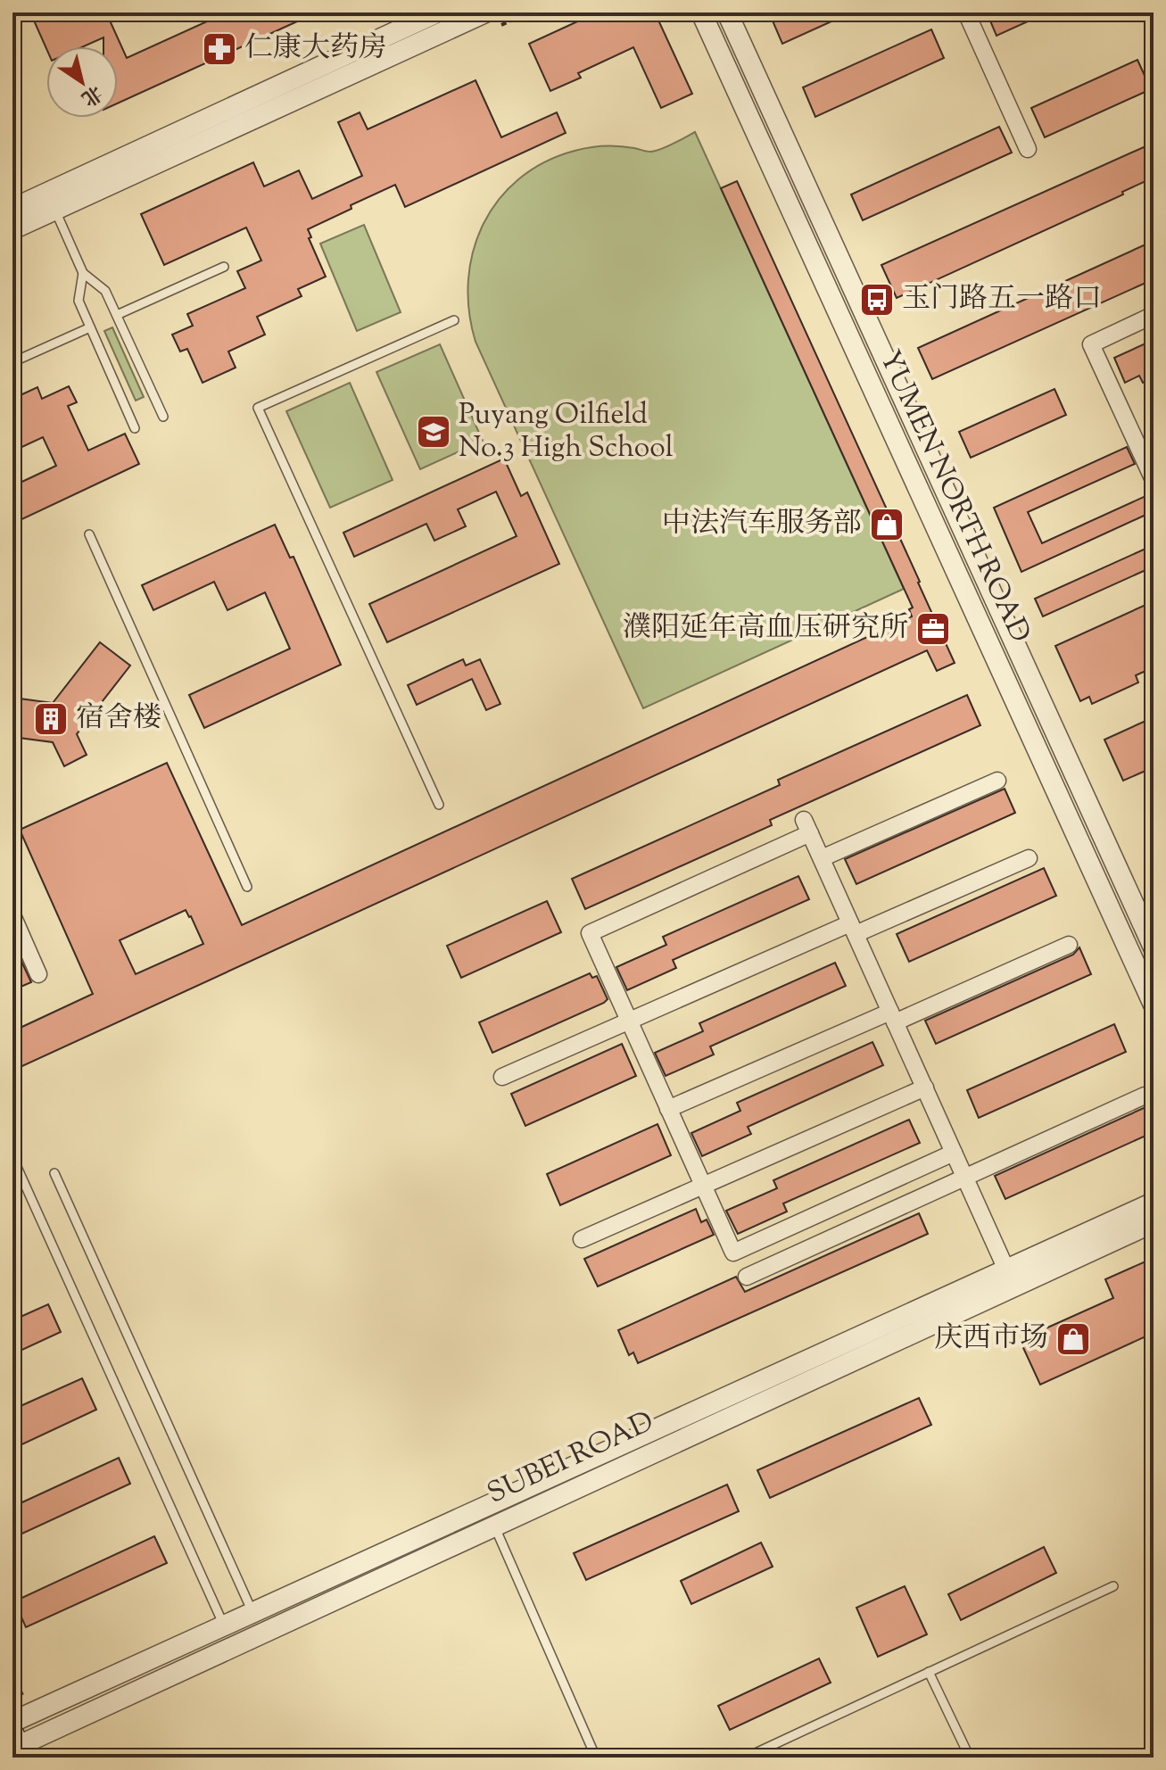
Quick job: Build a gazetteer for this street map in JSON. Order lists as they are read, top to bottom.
{
  "streets": {
    "street": ["YUMEN NORTH ROAD", "SUBEI ROAD"]
  },
  "places": {
    "pharmacy": ["仁康大药房"],
    "bus stop": ["玉门路五一路口"],
    "school or university": ["Puyang Oilfield No.3 High School"],
    "shop": ["中法汽车服务部", "庆西市场"],
    "office": ["濮阳延年高血压研究所"],
    "building": ["宿舍楼"]
  },
  "north": "bottom right"
}
